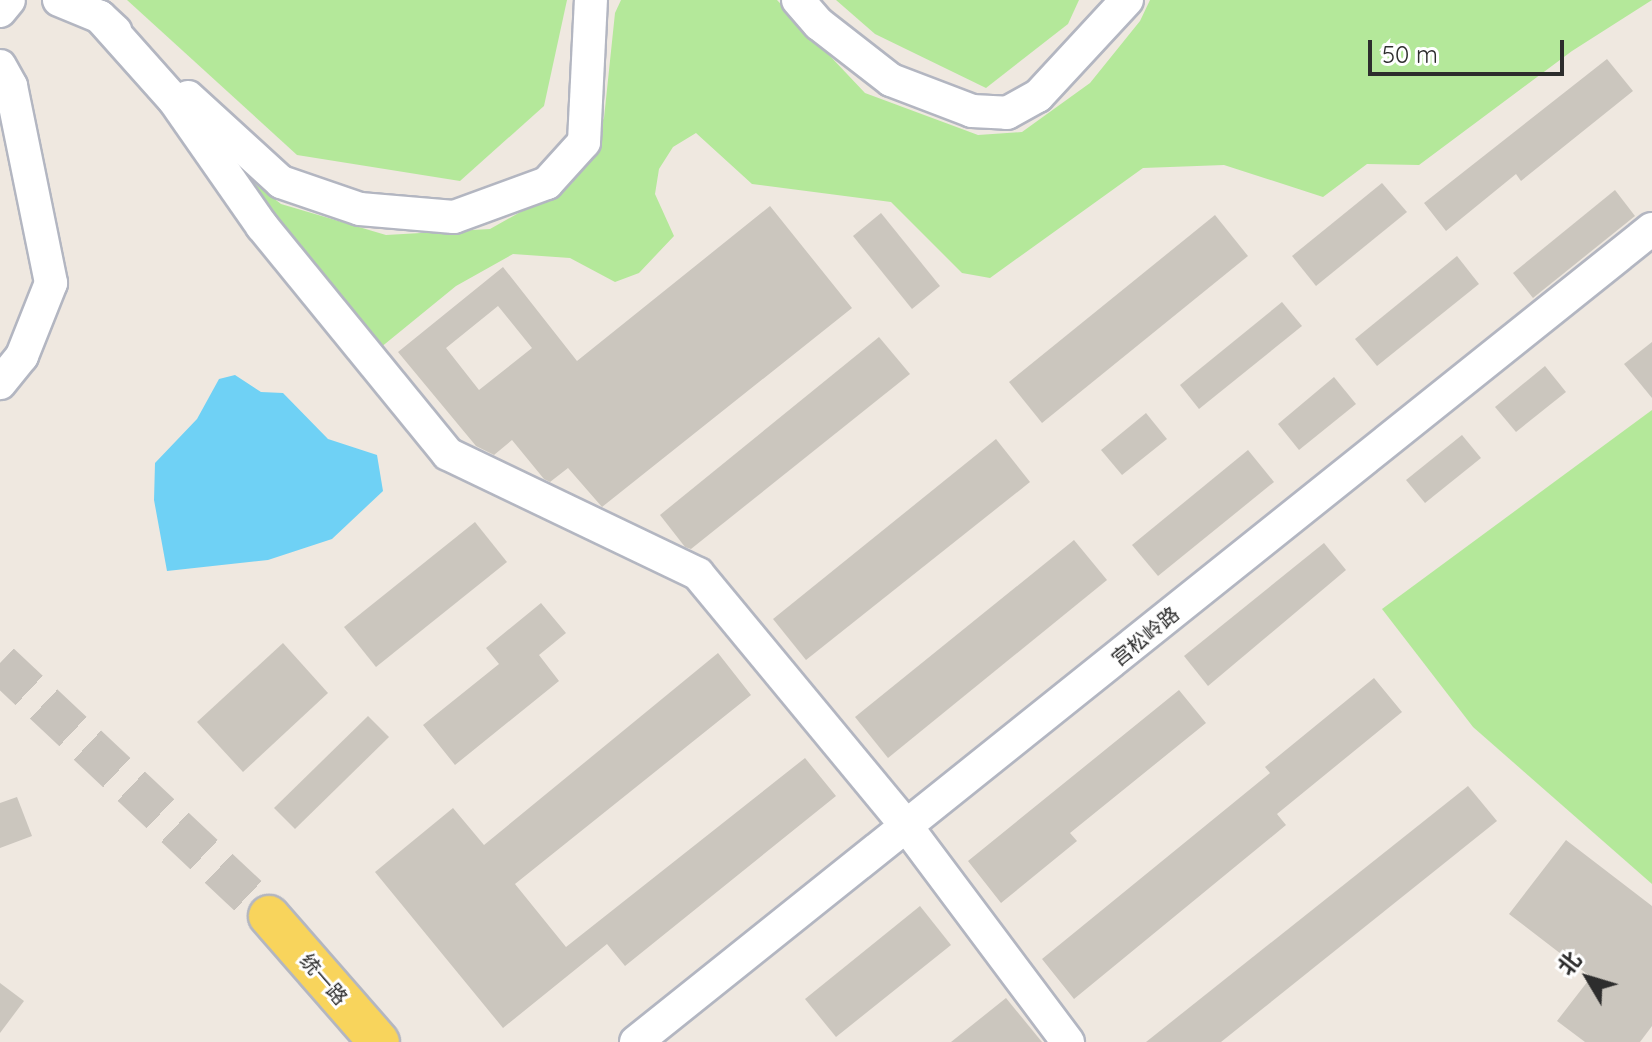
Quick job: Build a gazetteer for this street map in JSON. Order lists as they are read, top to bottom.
{
  "streets": {
    "main road": ["统一路"],
    "street": ["宫松岭路"]
  },
  "scale_bar": "50 m",
  "north": "top left"
}
